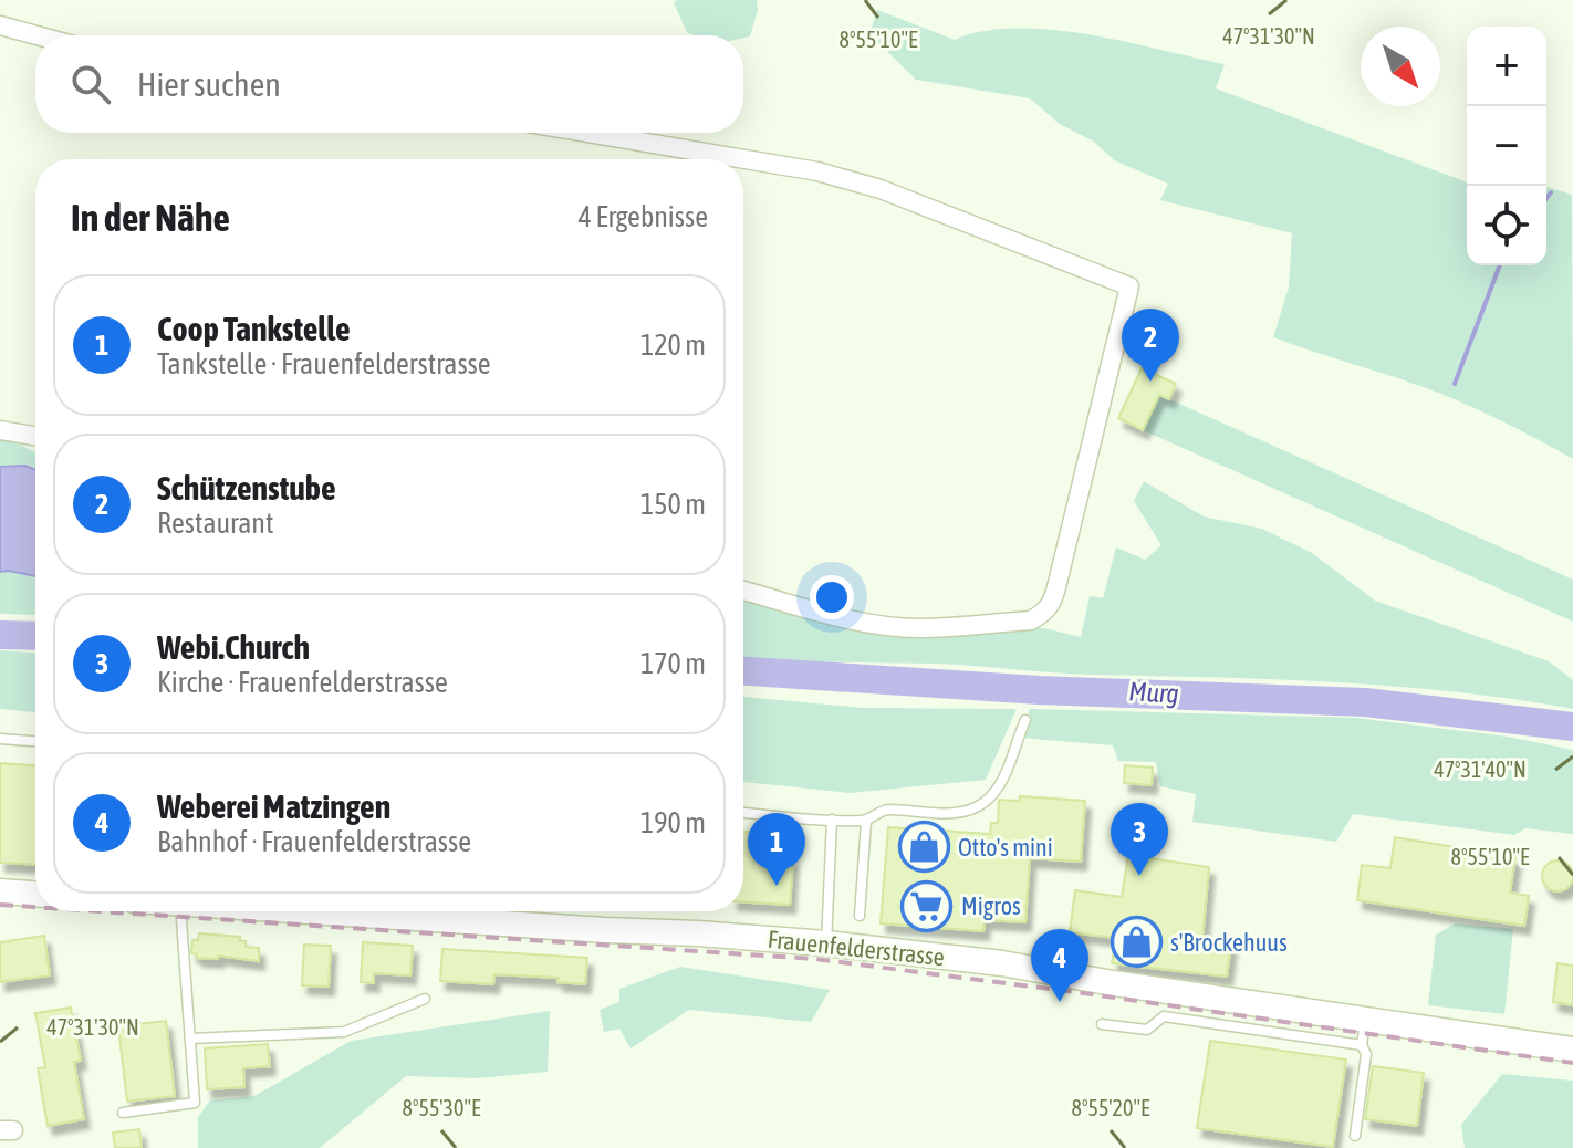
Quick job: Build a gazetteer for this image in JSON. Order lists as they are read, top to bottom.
{
  "streets": {
    "main road": ["Frauenfelderstrasse"]
  },
  "water": ["Murg"],
  "places": {
    "shop": ["Otto's mini", "s'Brockehuus"],
    "supermarket": ["Migros"]
  },
  "north": "bottom right",
  "page": {
    "map_buttons": ["+", "−"],
    "search": "Hier suchen",
    "heading": ["In der Nähe", "4 Ergebnisse"],
    "list": [
      {
        "mark": "1",
        "name": "Coop Tankstelle",
        "note": "Tankstelle · Frauenfelderstrasse",
        "value": "120 m"
      },
      {
        "mark": "2",
        "name": "Schützenstube",
        "note": "Restaurant",
        "value": "150 m"
      },
      {
        "mark": "3",
        "name": "Webi.Church",
        "note": "Kirche · Frauenfelderstrasse",
        "value": "170 m"
      },
      {
        "mark": "4",
        "name": "Weberei Matzingen",
        "note": "Bahnhof · Frauenfelderstrasse",
        "value": "190 m"
      }
    ],
    "pins": [
      "2",
      "3",
      "1",
      "4"
    ]
  },
  "coordinates": [
    "47°31'30\"N",
    "8°55'10\"E",
    "47°31'40\"N",
    "8°55'30\"E",
    "8°55'20\"E"
  ]
}
